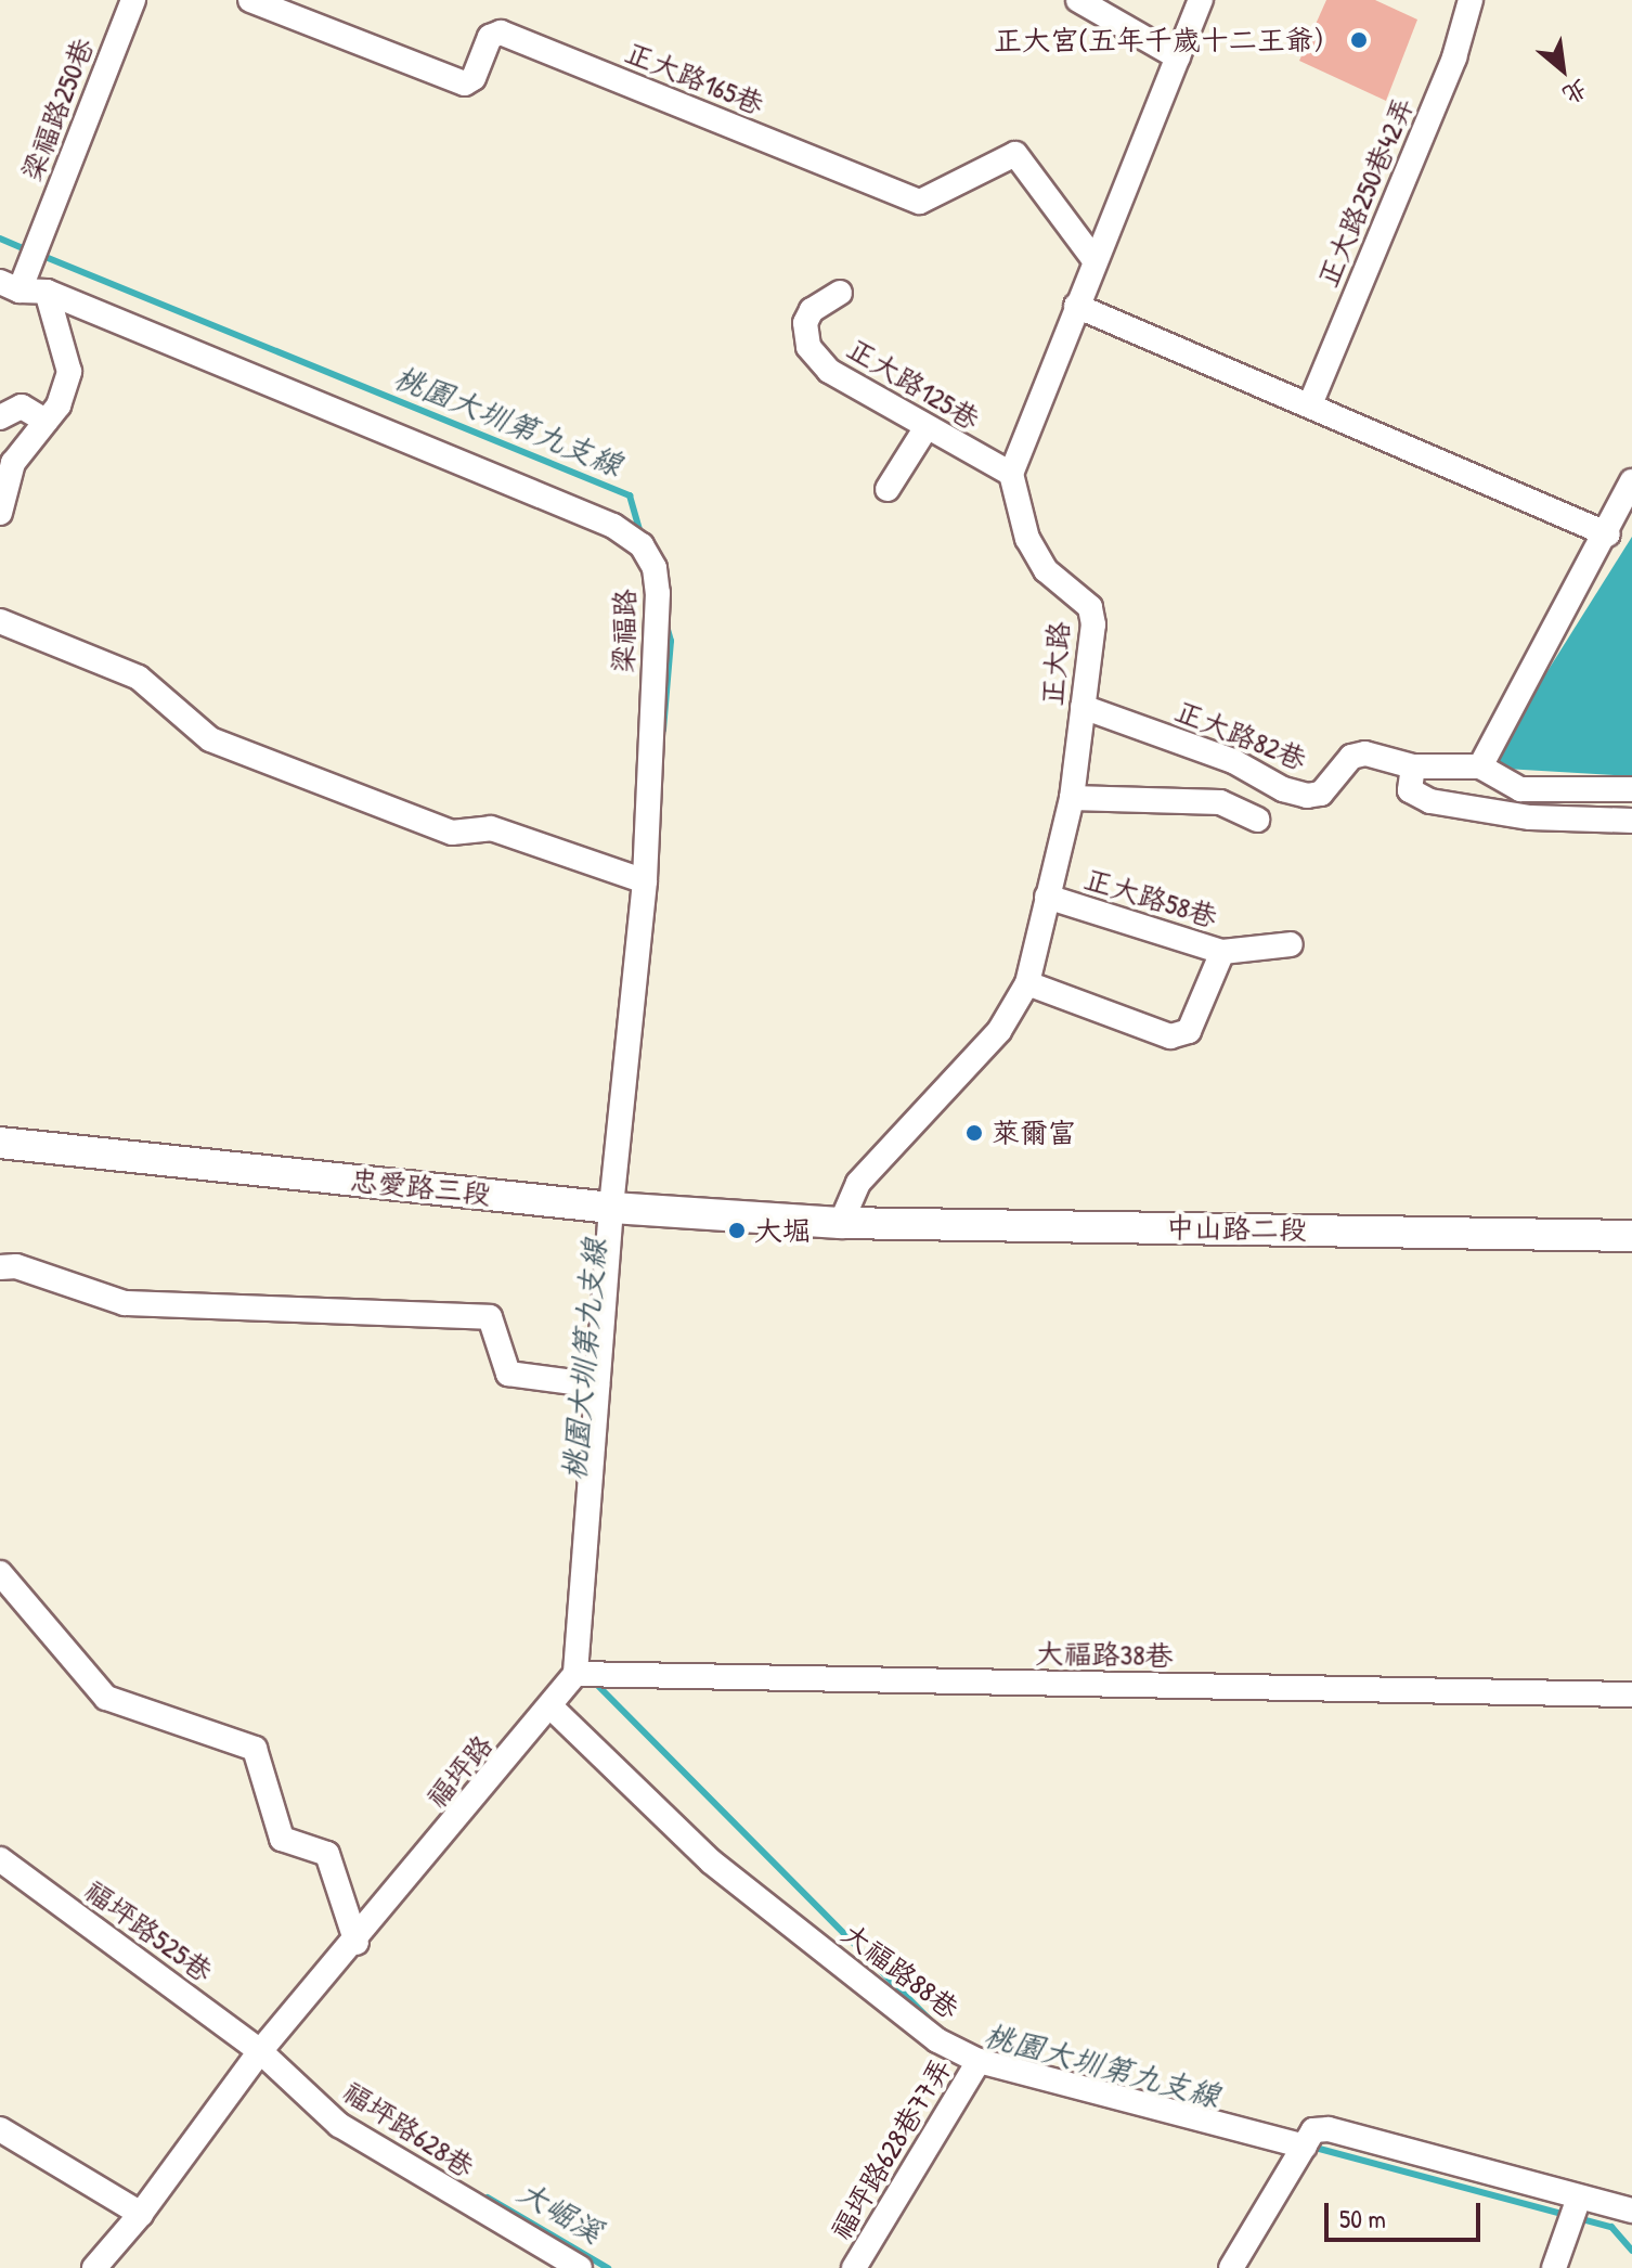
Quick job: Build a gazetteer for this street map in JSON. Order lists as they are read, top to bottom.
{
  "streets": {
    "main road": ["忠愛路三段", "中山路二段"],
    "street": [
      "正大路165巷",
      "梁福路250巷",
      "正大路250巷42弄",
      "正大路125巷",
      "梁福路",
      "正大路",
      "正大路82巷",
      "正大路58巷",
      "大福路38巷",
      "福坪路",
      "福坪路525巷",
      "大福路88巷",
      "福坪路628巷",
      "福坪路628巷77弄"
    ]
  },
  "crossings": [
    ["梁福路250巷", "梁福路"],
    ["正大路125巷", "正大路"],
    ["梁福路", "忠愛路三段"],
    ["正大路", "正大路82巷"],
    ["正大路", "正大路58巷"],
    ["正大路", "忠愛路三段"],
    ["正大路", "中山路二段"],
    ["忠愛路三段", "中山路二段"],
    ["大福路38巷", "福坪路"],
    ["福坪路", "福坪路525巷"],
    ["福坪路", "大福路88巷"],
    ["福坪路", "福坪路628巷"],
    ["福坪路525巷", "福坪路628巷"],
    ["大福路88巷", "福坪路628巷77弄"]
  ],
  "water": ["桃園大圳第九支線", "大崛溪"],
  "places": ["正大宮(五年千歲十二王爺）", "萊爾富", "大堀"],
  "scale_bar": "50 m",
  "north": "bottom right"
}
